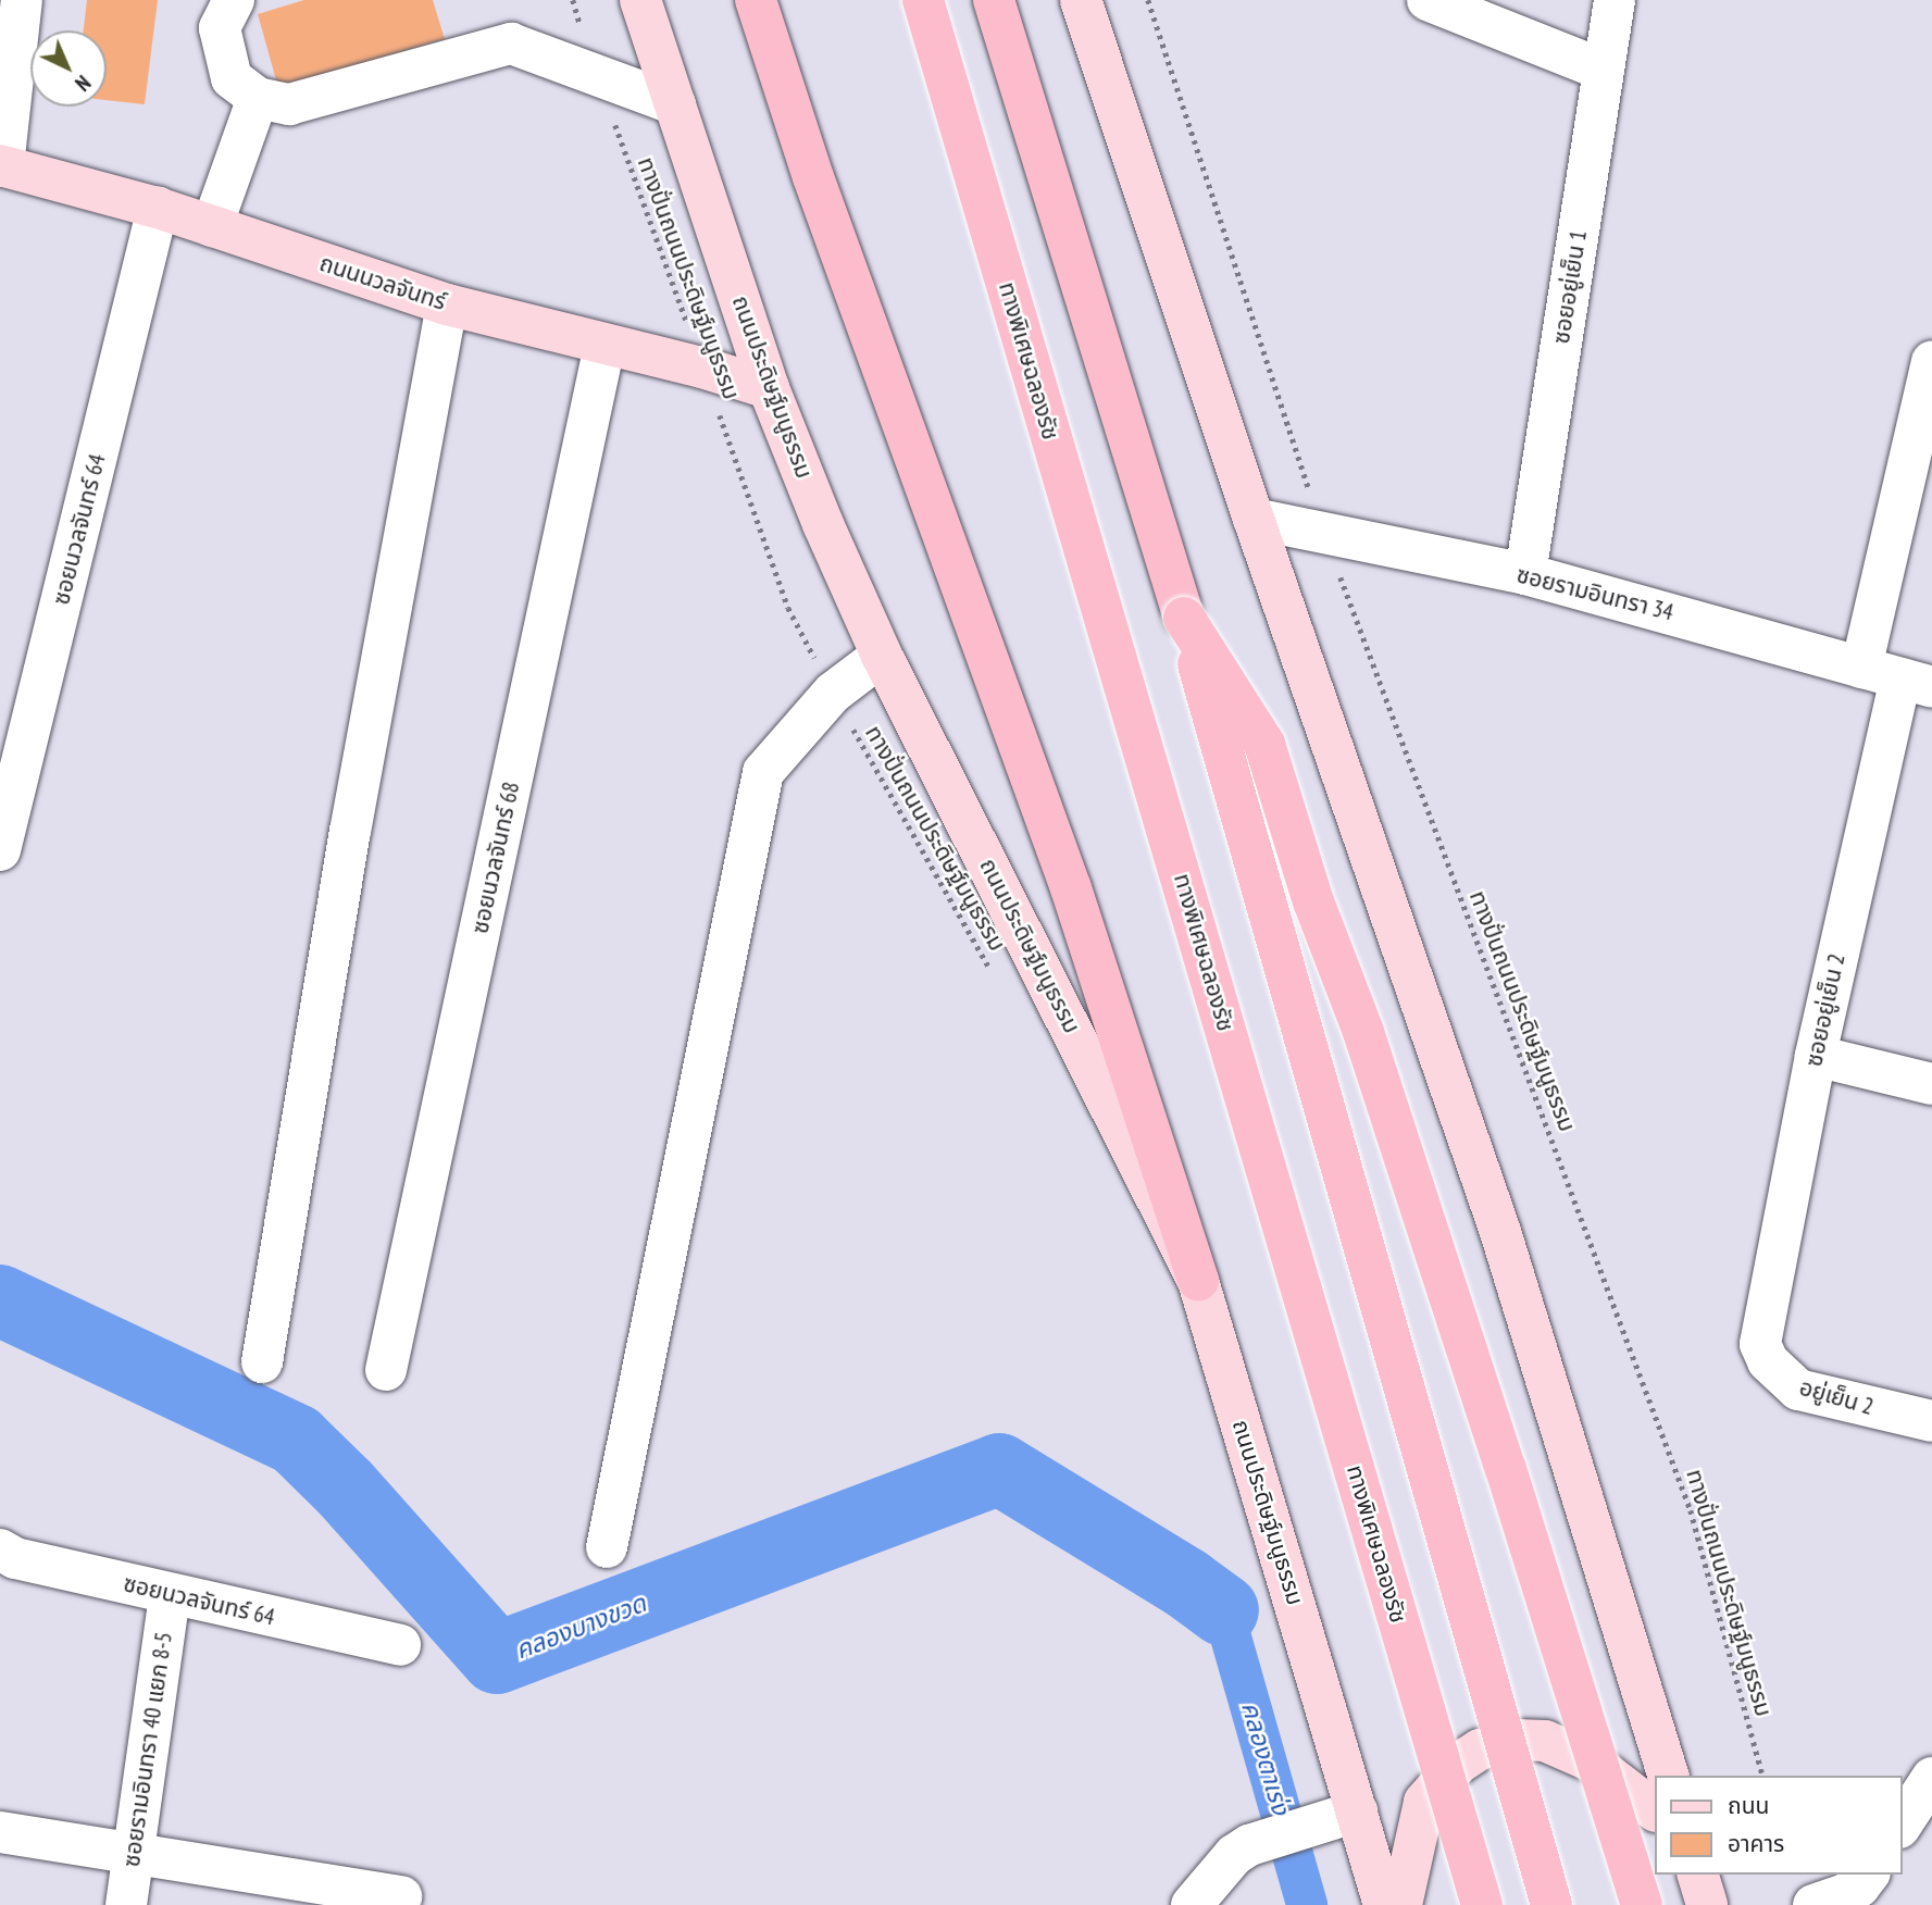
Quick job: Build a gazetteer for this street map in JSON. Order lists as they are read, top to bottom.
{
  "streets": {
    "highway": ["ทางพิเศษฉลองรัช"],
    "main road": ["ถนนนวลจันทร์", "ถนนประดิษฐ์มนูธรรม"],
    "street": [
      "ซอยอยู่เย็น 1",
      "ซอยนวลจันทร์ 64",
      "ซอยรามอินทรา 34",
      "ซอยนวลจันทร์ 68",
      "ซอยอยู่เย็น 2",
      "อยู่เย็น 2",
      "ซอยรามอินทรา 40 แยก 8-5"
    ],
    "path": ["ทางปั่นถนนประดิษฐ์มนูธรรม"]
  },
  "crossings": [
    ["ทางปั่นถนนประดิษฐ์มนูธรรม", "ถนนนวลจันทร์"],
    ["ทางปั่นถนนประดิษฐ์มนูธรรม", "ซอยรามอินทรา 34"],
    ["ถนนนวลจันทร์", "ถนนประดิษฐ์มนูธรรม"],
    ["ถนนนวลจันทร์", "ซอยนวลจันทร์ 64"],
    ["ถนนนวลจันทร์", "ซอยนวลจันทร์ 68"],
    ["ซอยอยู่เย็น 1", "ซอยรามอินทรา 34"],
    ["ซอยนวลจันทร์ 64", "ซอยรามอินทรา 40 แยก 8-5"],
    ["ซอยรามอินทรา 34", "ซอยอยู่เย็น 2"],
    ["ซอยอยู่เย็น 2", "อยู่เย็น 2"]
  ],
  "water": ["คลองบางขวด", "คลองตาเร่ง"],
  "legend": ["ถนน", "อาคาร"],
  "north": "bottom right"
}
